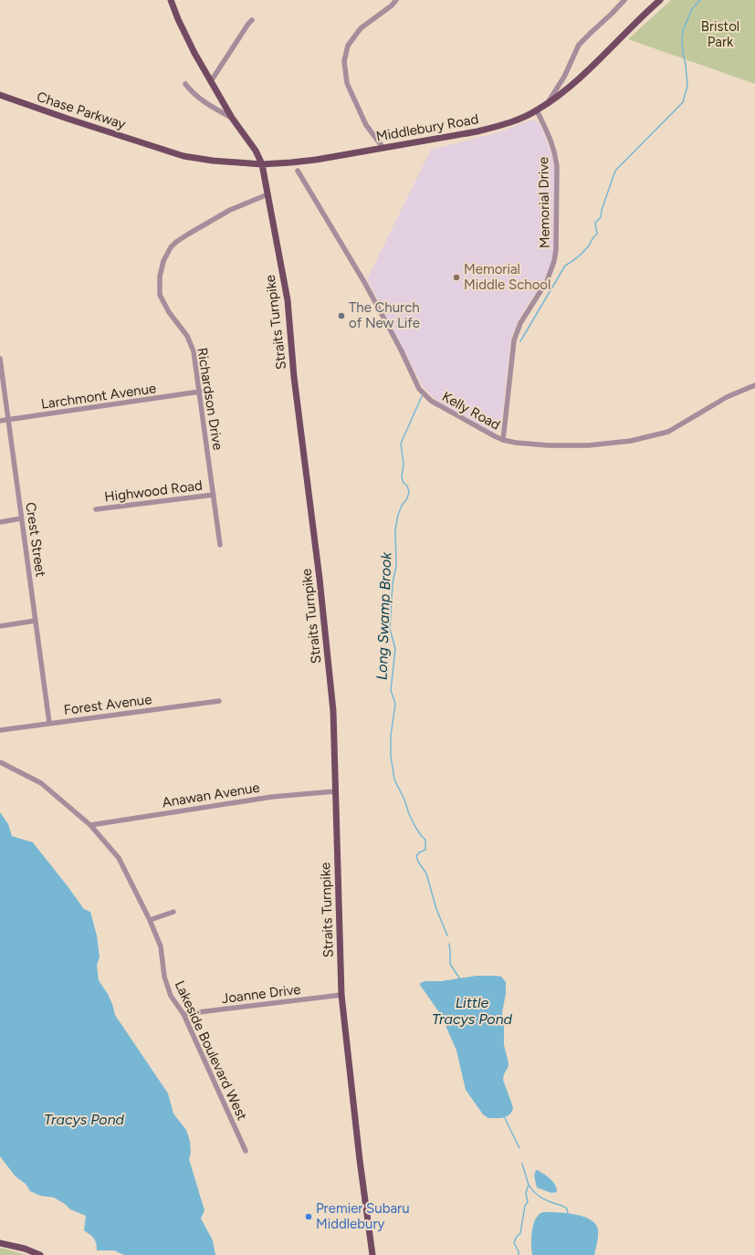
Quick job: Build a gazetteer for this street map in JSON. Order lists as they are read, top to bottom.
{
  "streets": {
    "main road": ["Chase Parkway", "Middlebury Road", "Straits Turnpike"],
    "street": [
      "Memorial Drive",
      "Larchmont Avenue",
      "Richardson Drive",
      "Kelly Road",
      "Highwood Road",
      "Crest Street",
      "Forest Avenue",
      "Anawan Avenue",
      "Joanne Drive",
      "Lakeside Boulevard West"
    ]
  },
  "crossings": [
    ["Chase Parkway", "Middlebury Road"],
    ["Middlebury Road", "Memorial Drive"],
    ["Middlebury Road", "Straits Turnpike"],
    ["Memorial Drive", "Kelly Road"],
    ["Straits Turnpike", "Richardson Drive"],
    ["Straits Turnpike", "Anawan Avenue"],
    ["Straits Turnpike", "Joanne Drive"],
    ["Larchmont Avenue", "Richardson Drive"],
    ["Larchmont Avenue", "Crest Street"],
    ["Richardson Drive", "Highwood Road"],
    ["Crest Street", "Forest Avenue"],
    ["Anawan Avenue", "Lakeside Boulevard West"],
    ["Joanne Drive", "Lakeside Boulevard West"]
  ],
  "water": ["Long Swamp Brook", "Little Tracys Pond", "Tracys Pond"],
  "parks": ["Bristol Park"],
  "places": ["Memorial Middle School", "The Church of New Life", "Premier Subaru Middlebury"]
}
